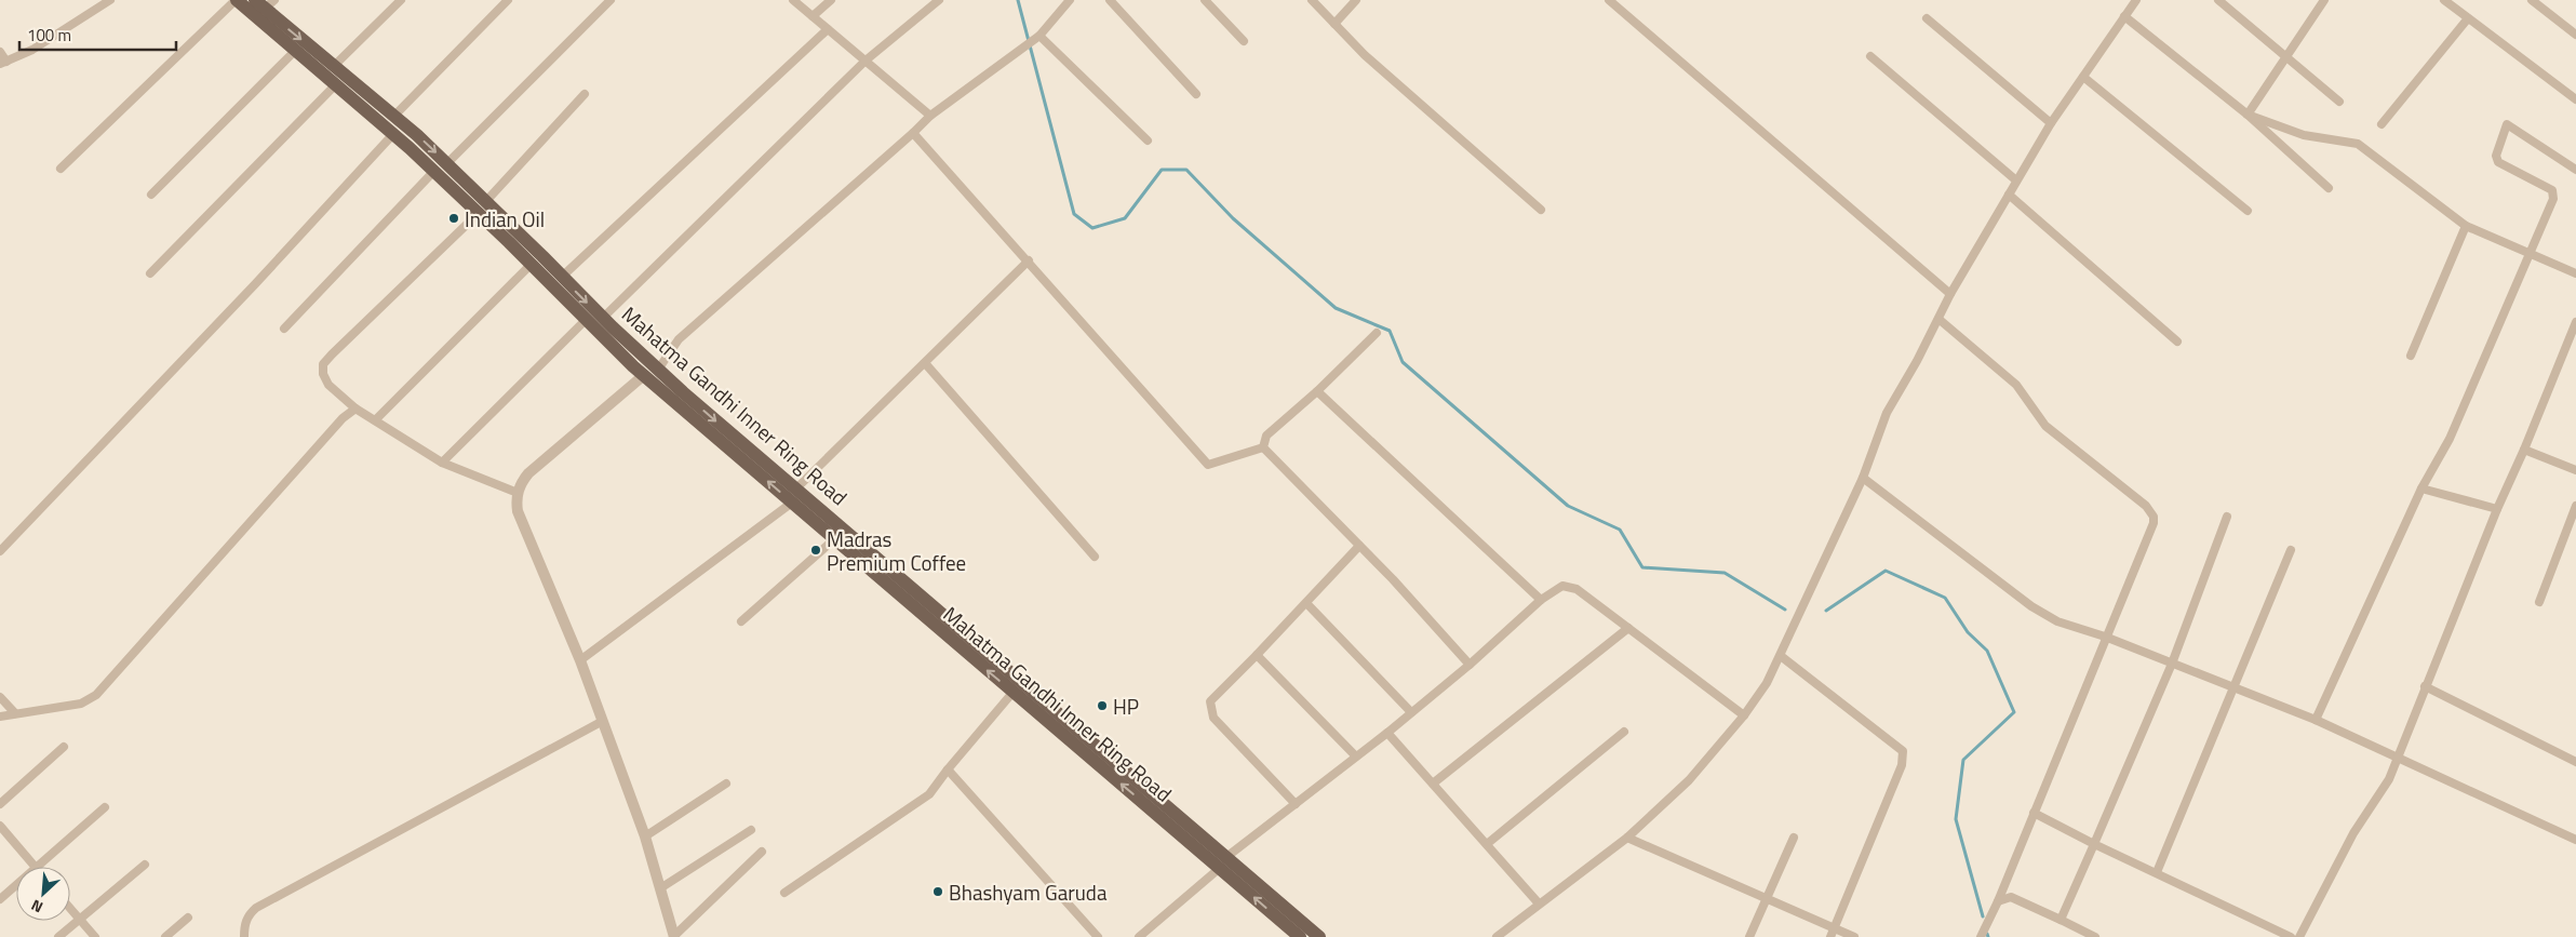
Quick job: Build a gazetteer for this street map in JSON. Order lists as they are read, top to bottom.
{
  "streets": {
    "main road": ["Mahatma Gandhi Inner Ring Road"]
  },
  "places": [
    "Indian Oil",
    "Madras Premium Coffee",
    "HP",
    "Bhashyam Garuda"
  ],
  "scale_bar": "100 m",
  "north": "bottom left"
}
